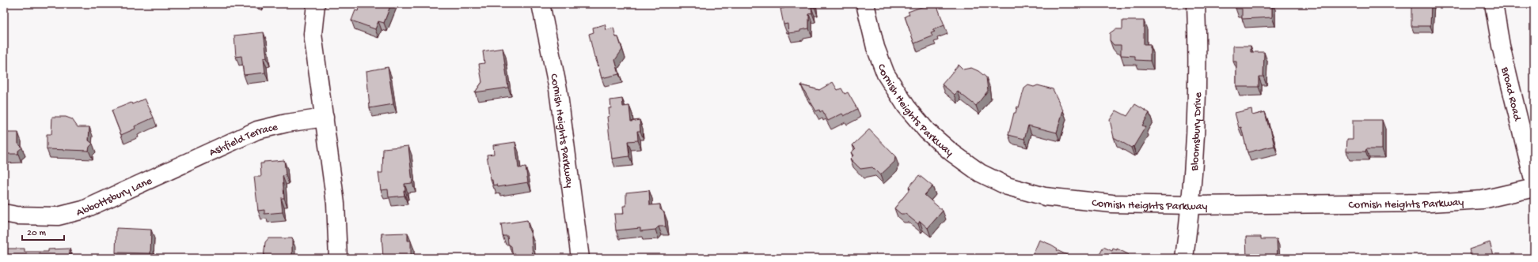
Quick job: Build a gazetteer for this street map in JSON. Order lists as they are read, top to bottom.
{
  "streets": {
    "street": [
      "Broad Road",
      "Cornish Heights Parkway",
      "Bloomsbury Drive",
      "Ashfield Terrace",
      "Abbottsbury Lane"
    ]
  },
  "crossings": [
    ["Cornish Heights Parkway", "Bloomsbury Drive"],
    ["Ashfield Terrace", "Abbottsbury Lane"]
  ],
  "scale_bar": "20 m"
}
